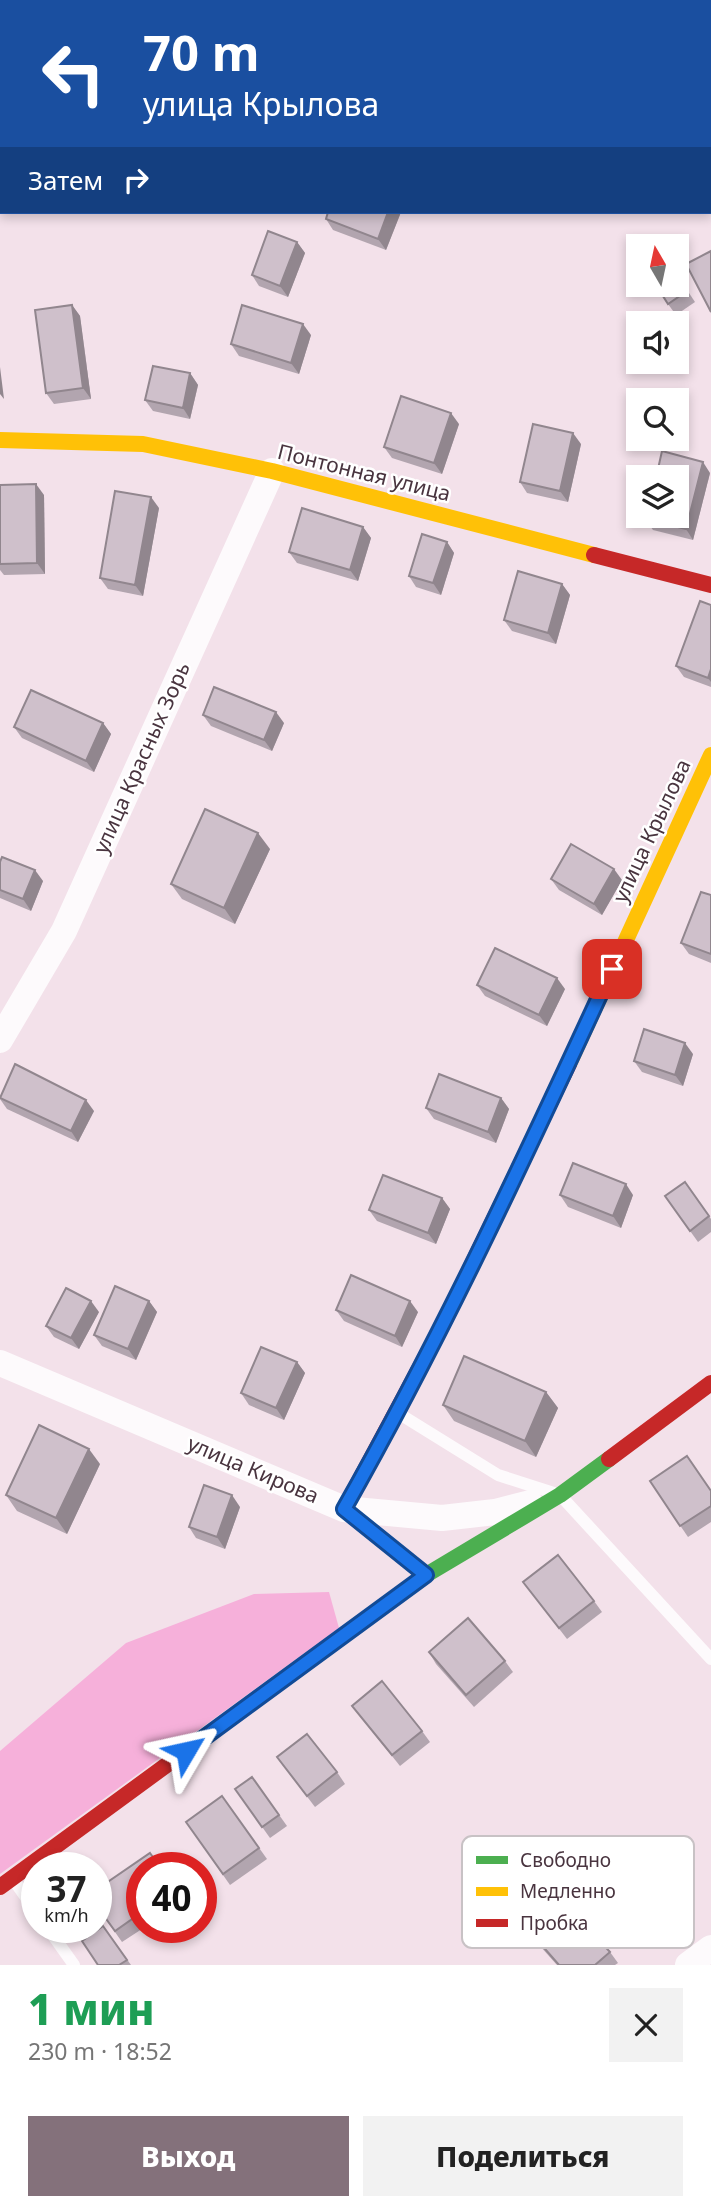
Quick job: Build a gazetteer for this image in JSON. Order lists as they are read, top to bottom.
{
  "streets": {
    "street": [
      "Понтонная улица",
      "улица Красных Зорь",
      "улица Крылова",
      "улица Кирова"
    ]
  },
  "crossings": [
    ["Понтонная улица", "улица Красных Зорь"],
    ["улица Крылова", "улица Кирова"]
  ],
  "legend": ["Свободно", "Медленно", "Пробка"],
  "north": "top",
  "page": {
    "turn": ["70 m", "улица Крылова"],
    "then": "Затем",
    "speed": "37 km/h",
    "limit": "40",
    "heading": ["1 мин", "230 m · 18:52"],
    "buttons": ["Выход", "Поделиться"]
  }
}
